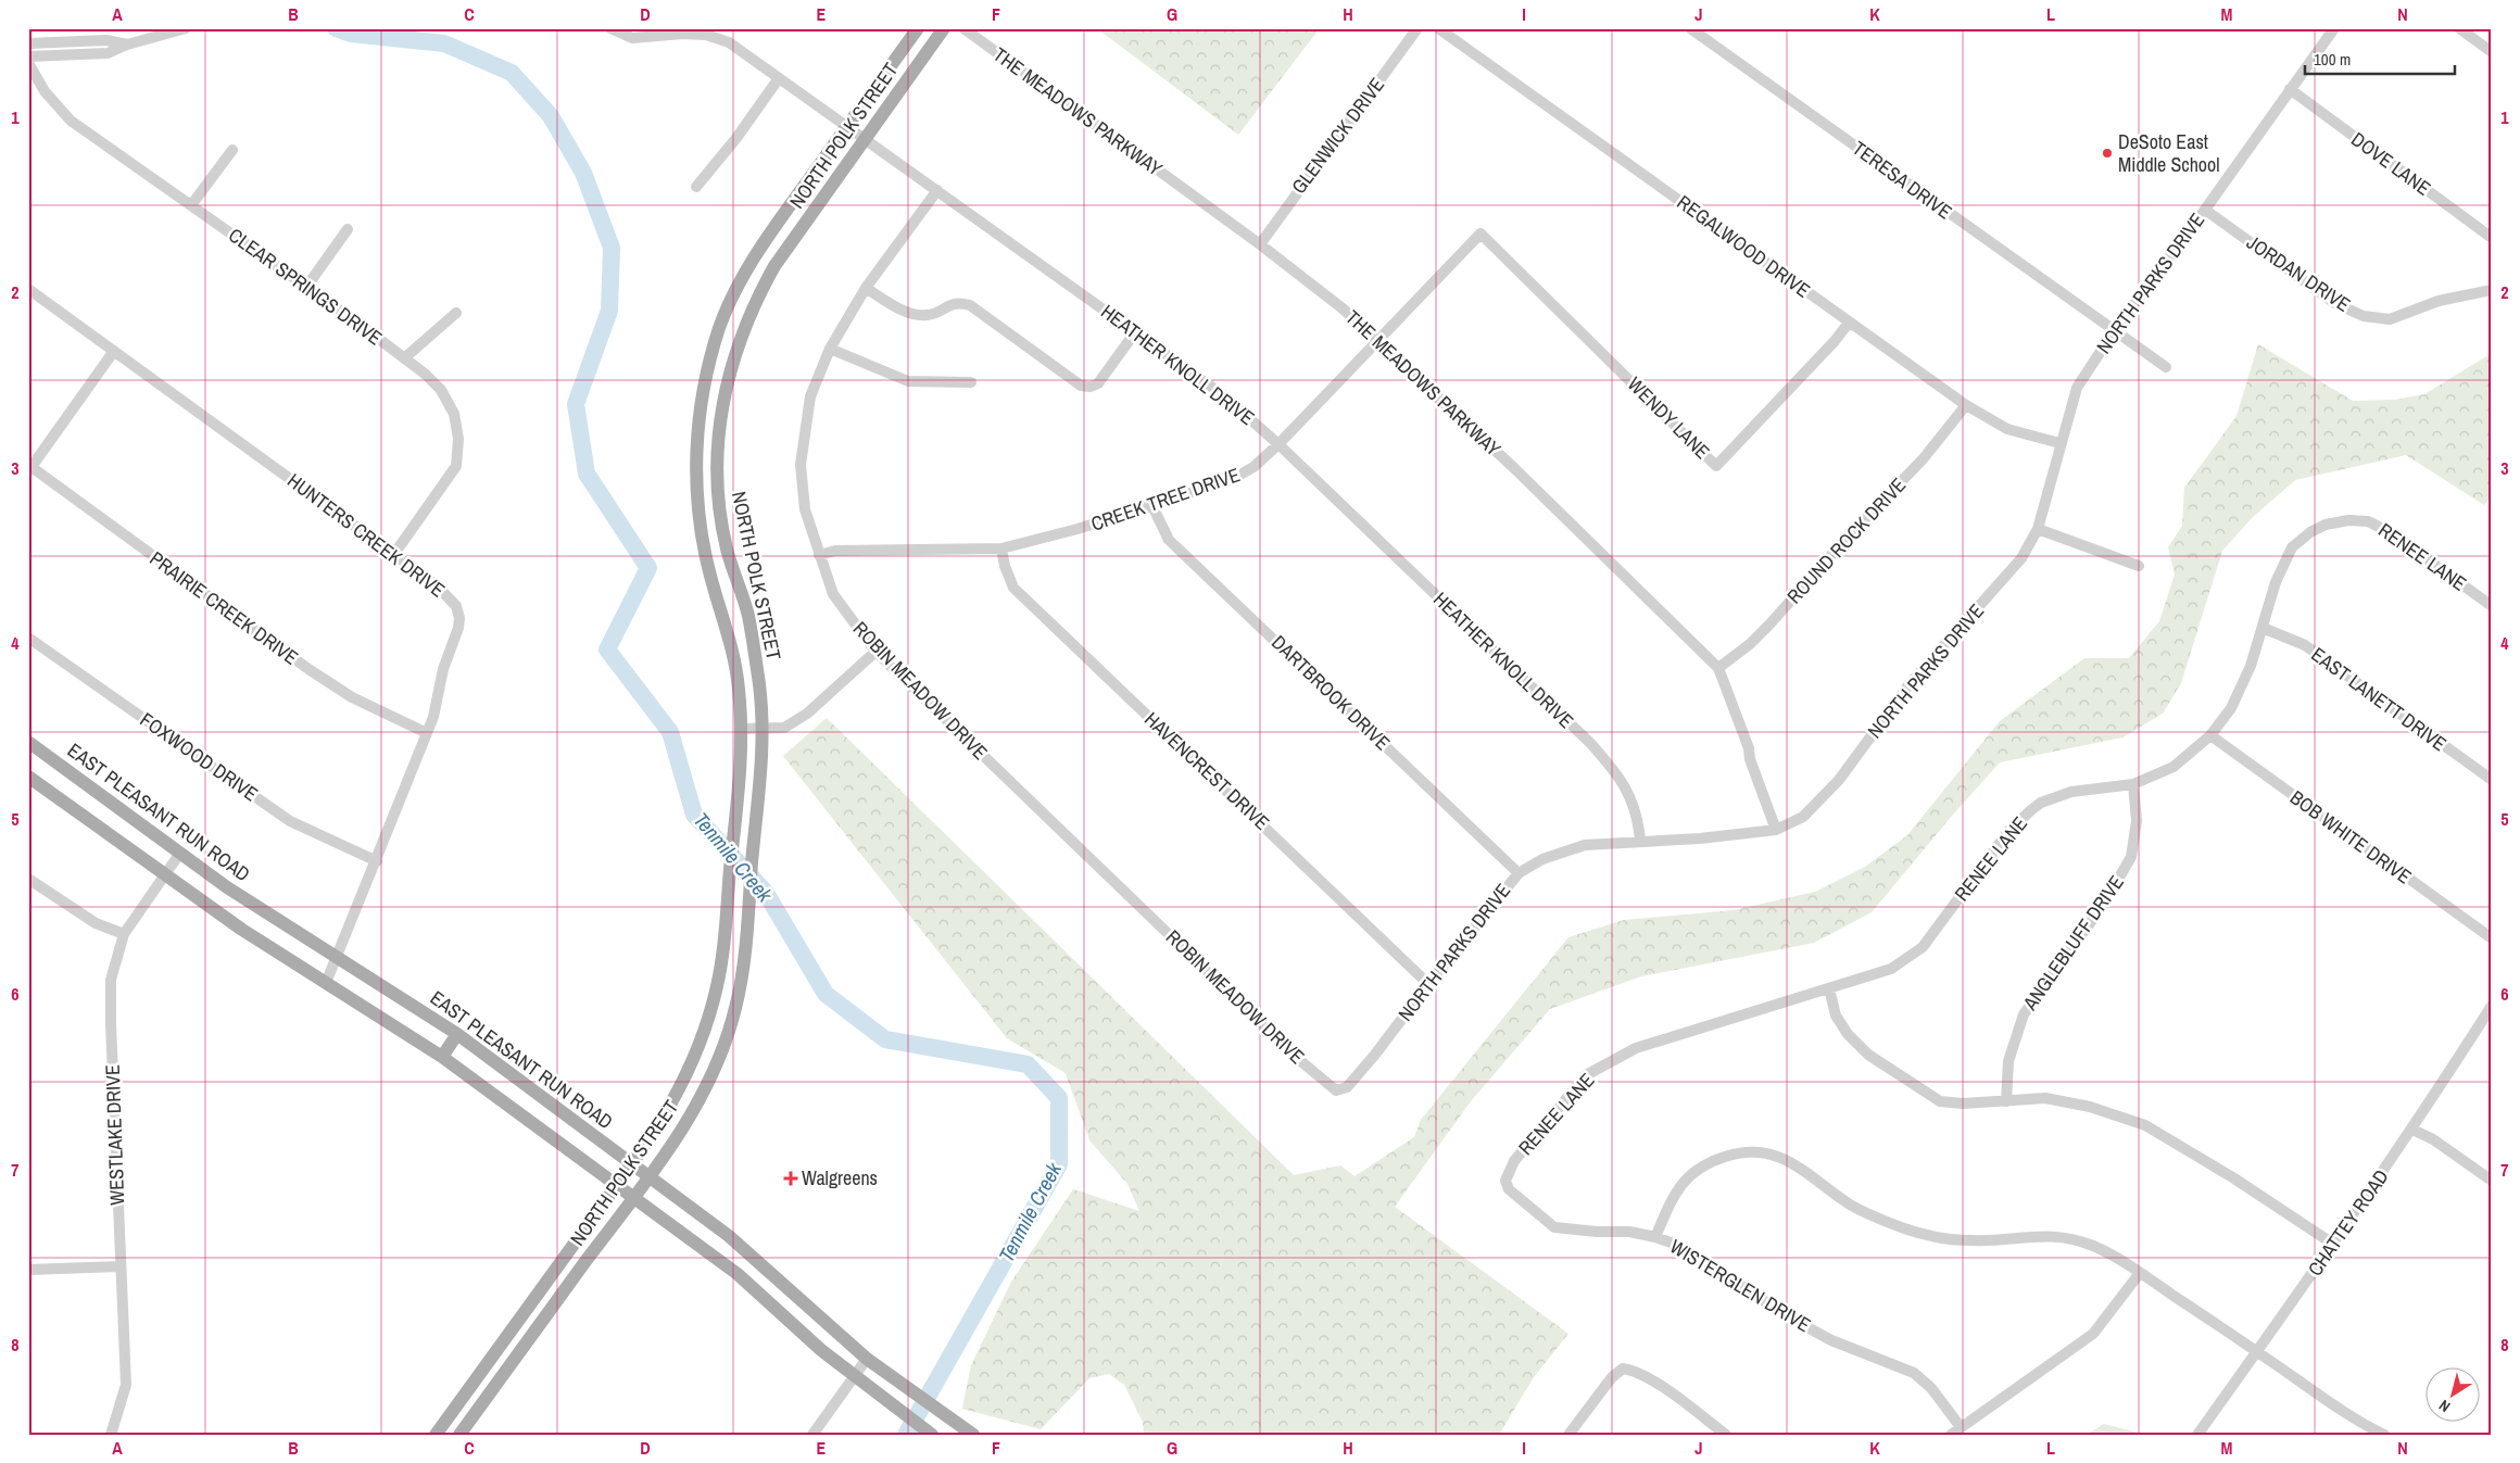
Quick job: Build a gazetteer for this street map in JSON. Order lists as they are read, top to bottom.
{
  "streets": {
    "main road": ["NORTH POLK STREET", "EAST PLEASANT RUN ROAD"],
    "street": [
      "THE MEADOWS PARKWAY",
      "GLENWICK DRIVE",
      "DOVE LANE",
      "TERESA DRIVE",
      "REGALWOOD DRIVE",
      "JORDAN DRIVE",
      "NORTH PARKS DRIVE",
      "CLEAR SPRINGS DRIVE",
      "HEATHER KNOLL DRIVE",
      "WENDY LANE",
      "CREEK TREE DRIVE",
      "HUNTERS CREEK DRIVE",
      "ROUND ROCK DRIVE",
      "RENEE LANE",
      "PRAIRIE CREEK DRIVE",
      "ROBIN MEADOW DRIVE",
      "DARTBROOK DRIVE",
      "EAST LANETT DRIVE",
      "FOXWOOD DRIVE",
      "HAVENCREST DRIVE",
      "BOB WHITE DRIVE",
      "ANGLEBLUFF DRIVE",
      "WESTLAKE DRIVE",
      "CHATTEY ROAD",
      "WISTERGLEN DRIVE"
    ]
  },
  "crossings": [
    ["THE MEADOWS PARKWAY", "GLENWICK DRIVE"],
    ["THE MEADOWS PARKWAY", "NORTH PARKS DRIVE"],
    ["THE MEADOWS PARKWAY", "CREEK TREE DRIVE"],
    ["THE MEADOWS PARKWAY", "ROUND ROCK DRIVE"],
    ["NORTH POLK STREET", "HEATHER KNOLL DRIVE"],
    ["NORTH POLK STREET", "EAST PLEASANT RUN ROAD"],
    ["DOVE LANE", "NORTH PARKS DRIVE"],
    ["TERESA DRIVE", "NORTH PARKS DRIVE"],
    ["REGALWOOD DRIVE", "NORTH PARKS DRIVE"],
    ["REGALWOOD DRIVE", "WENDY LANE"],
    ["REGALWOOD DRIVE", "ROUND ROCK DRIVE"],
    ["JORDAN DRIVE", "NORTH PARKS DRIVE"],
    ["NORTH PARKS DRIVE", "HEATHER KNOLL DRIVE"],
    ["NORTH PARKS DRIVE", "ROBIN MEADOW DRIVE"],
    ["NORTH PARKS DRIVE", "DARTBROOK DRIVE"],
    ["NORTH PARKS DRIVE", "HAVENCREST DRIVE"],
    ["CLEAR SPRINGS DRIVE", "HUNTERS CREEK DRIVE"],
    ["HEATHER KNOLL DRIVE", "CREEK TREE DRIVE"],
    ["HEATHER KNOLL DRIVE", "ROBIN MEADOW DRIVE"],
    ["WENDY LANE", "CREEK TREE DRIVE"],
    ["CREEK TREE DRIVE", "ROBIN MEADOW DRIVE"],
    ["CREEK TREE DRIVE", "DARTBROOK DRIVE"],
    ["CREEK TREE DRIVE", "HAVENCREST DRIVE"],
    ["HUNTERS CREEK DRIVE", "PRAIRIE CREEK DRIVE"],
    ["HUNTERS CREEK DRIVE", "FOXWOOD DRIVE"],
    ["HUNTERS CREEK DRIVE", "EAST PLEASANT RUN ROAD"],
    ["RENEE LANE", "EAST LANETT DRIVE"],
    ["RENEE LANE", "BOB WHITE DRIVE"],
    ["RENEE LANE", "ANGLEBLUFF DRIVE"],
    ["RENEE LANE", "WISTERGLEN DRIVE"],
    ["EAST PLEASANT RUN ROAD", "WESTLAKE DRIVE"]
  ],
  "water": ["Tenmile Creek"],
  "places": {
    "other": ["DeSoto East Middle School"],
    "health": ["Walgreens"]
  },
  "scale_bar": "100 m",
  "north": "bottom left",
  "grid": {
    "columns": [
      "A",
      "B",
      "C",
      "D",
      "E",
      "F",
      "G",
      "H",
      "I",
      "J",
      "K",
      "L",
      "M",
      "N"
    ],
    "rows": [
      "1",
      "2",
      "3",
      "4",
      "5",
      "6",
      "7",
      "8"
    ]
  }
}
